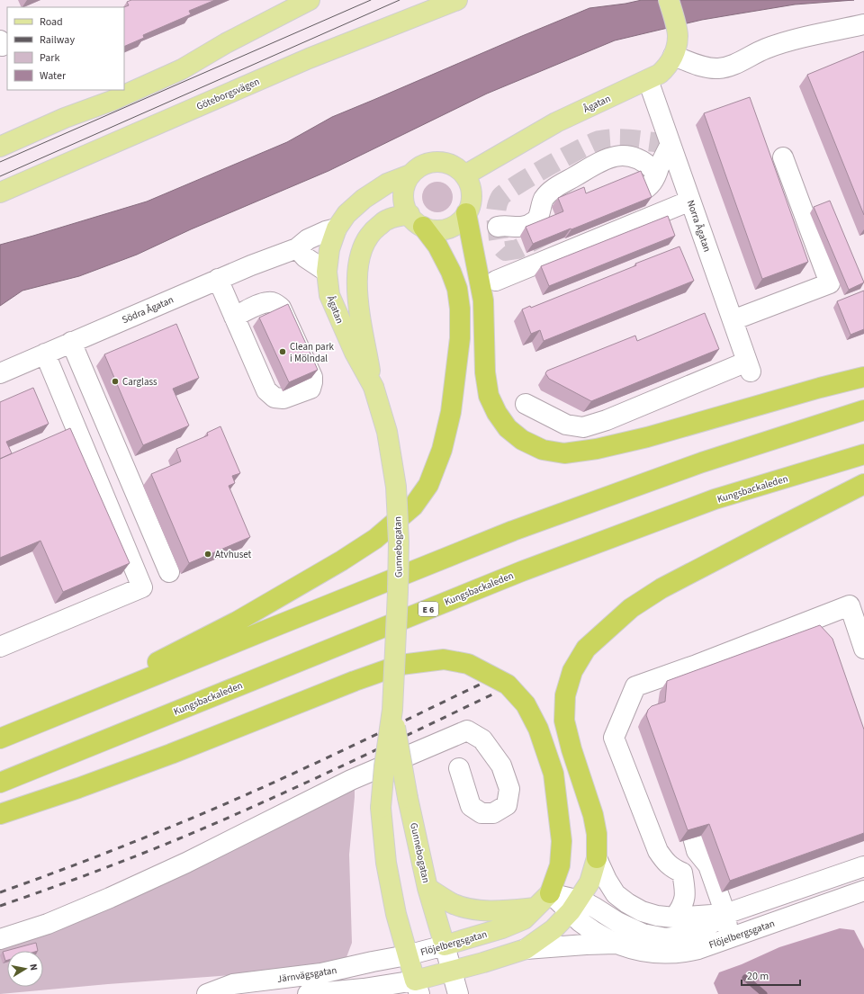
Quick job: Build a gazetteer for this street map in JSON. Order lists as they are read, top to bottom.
{
  "streets": {
    "highway": ["Kungsbackaleden", "E 6"],
    "main road": [
      "Göteborgsvägen",
      "Ågatan",
      "Gunnebogatan",
      "Flöjelbergsgatan"
    ],
    "street": ["Norra Ågatan", "Södra Ågatan", "Järnvägsgatan"]
  },
  "crossings": [
    ["Ågatan", "Norra Ågatan"],
    ["Ågatan", "Södra Ågatan"],
    ["Ågatan", "Gunnebogatan"],
    ["Gunnebogatan", "Flöjelbergsgatan"],
    ["Gunnebogatan", "Järnvägsgatan"],
    ["Flöjelbergsgatan", "Järnvägsgatan"]
  ],
  "places": ["Clean park i Mölndal", "Carglass", "Atvhuset"],
  "legend": [
    "Road",
    "Railway",
    "Park",
    "Water"
  ],
  "scale_bar": "20 m",
  "north": "right"
}
